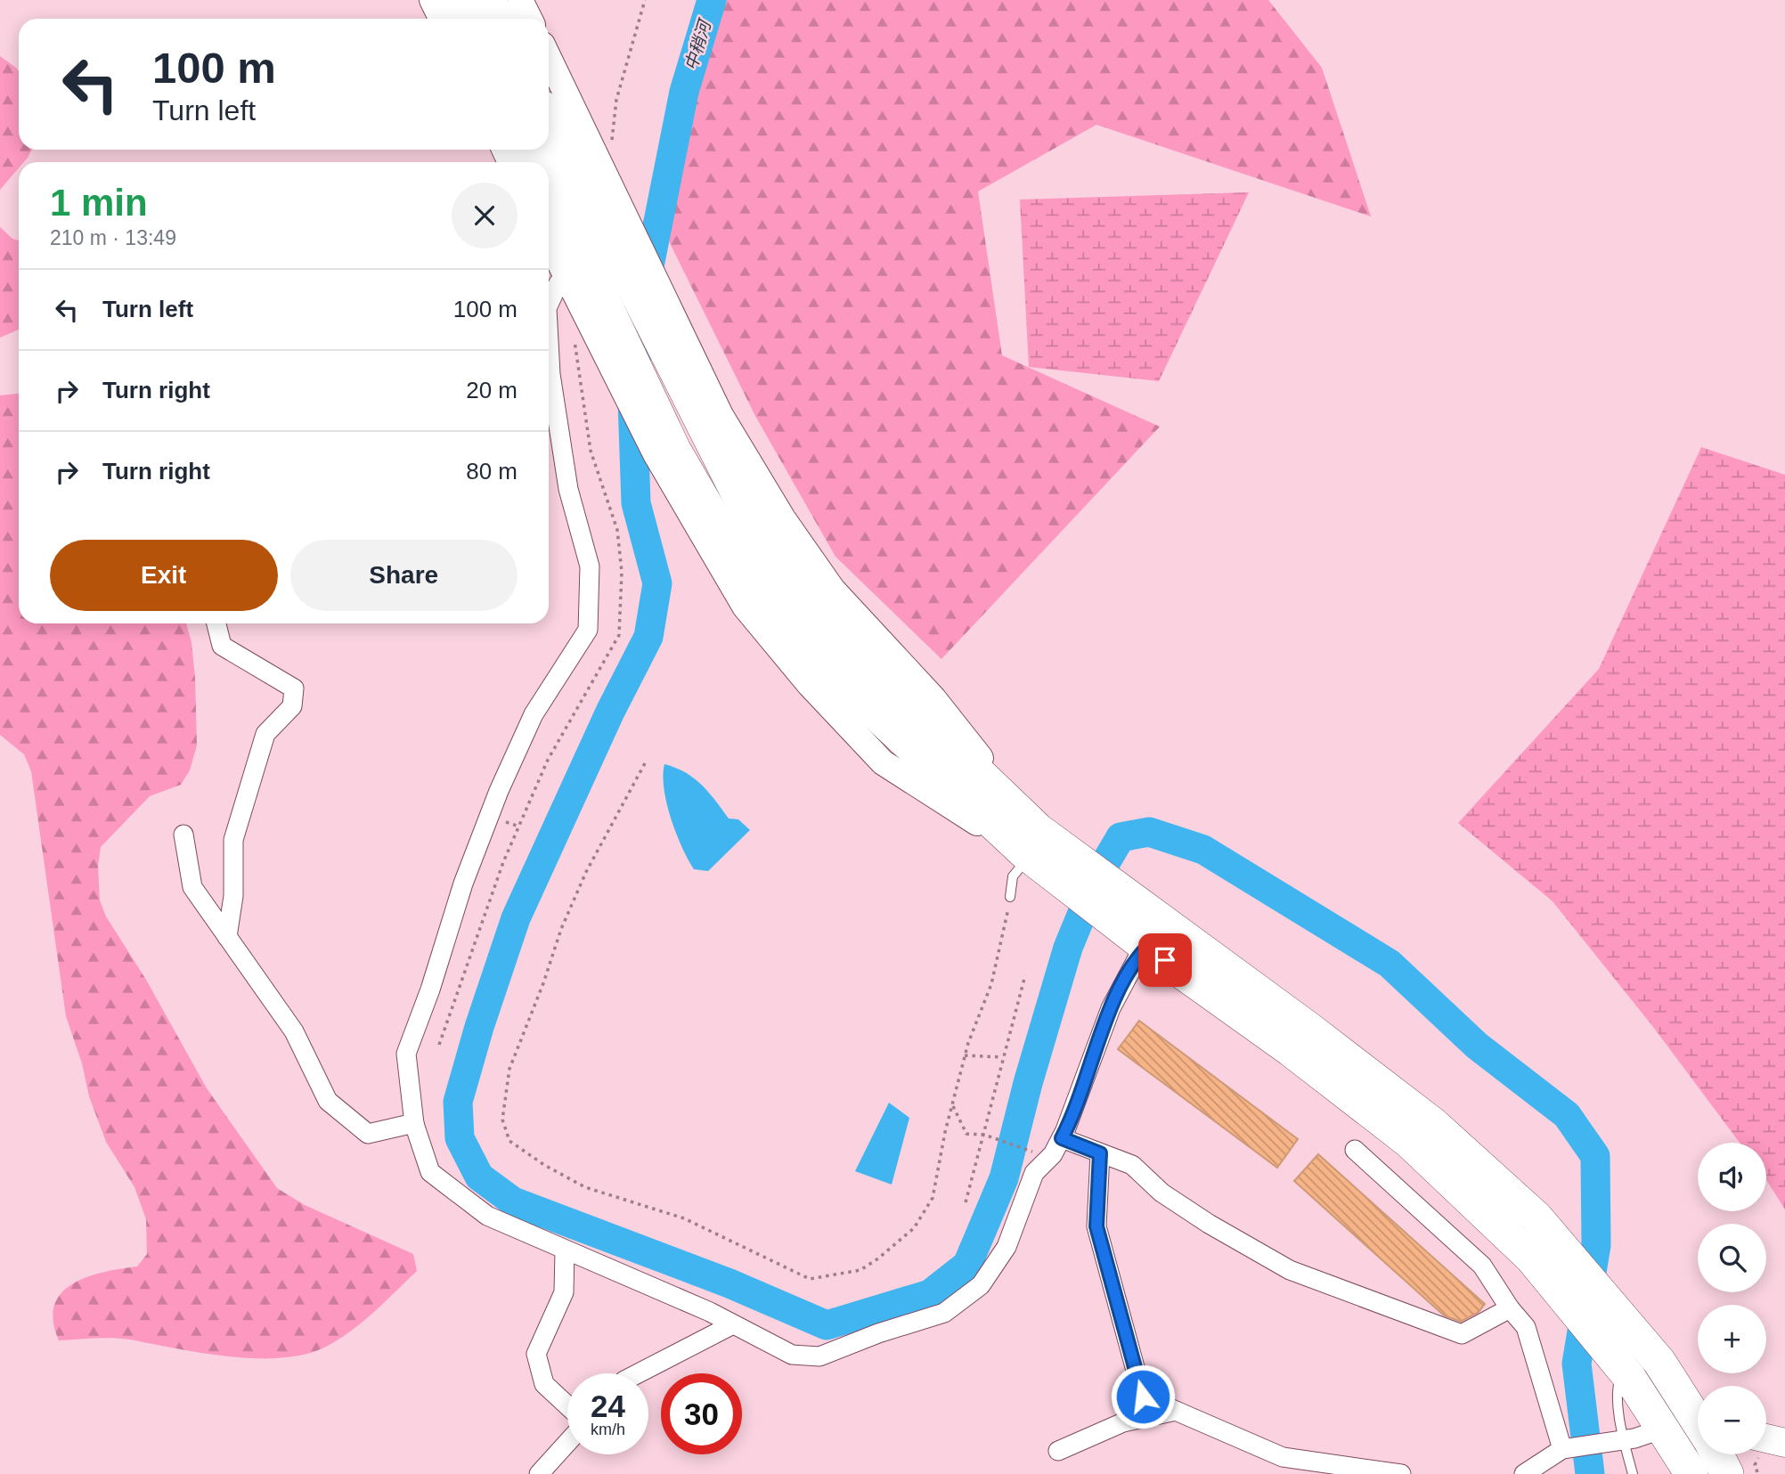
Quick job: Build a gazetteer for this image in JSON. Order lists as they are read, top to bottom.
{
  "water": ["中稍河"],
  "page": {
    "turn": ["100 m", "Turn left"],
    "heading": ["1 min", "210 m · 13:49"],
    "list": [
      {
        "name": "Turn left",
        "value": "100 m"
      },
      {
        "name": "Turn right",
        "value": "20 m"
      },
      {
        "name": "Turn right",
        "value": "80 m"
      }
    ],
    "buttons": ["Exit", "Share"],
    "map_buttons": ["+", "−"],
    "speed": "24 km/h",
    "limit": "30"
  }
}
